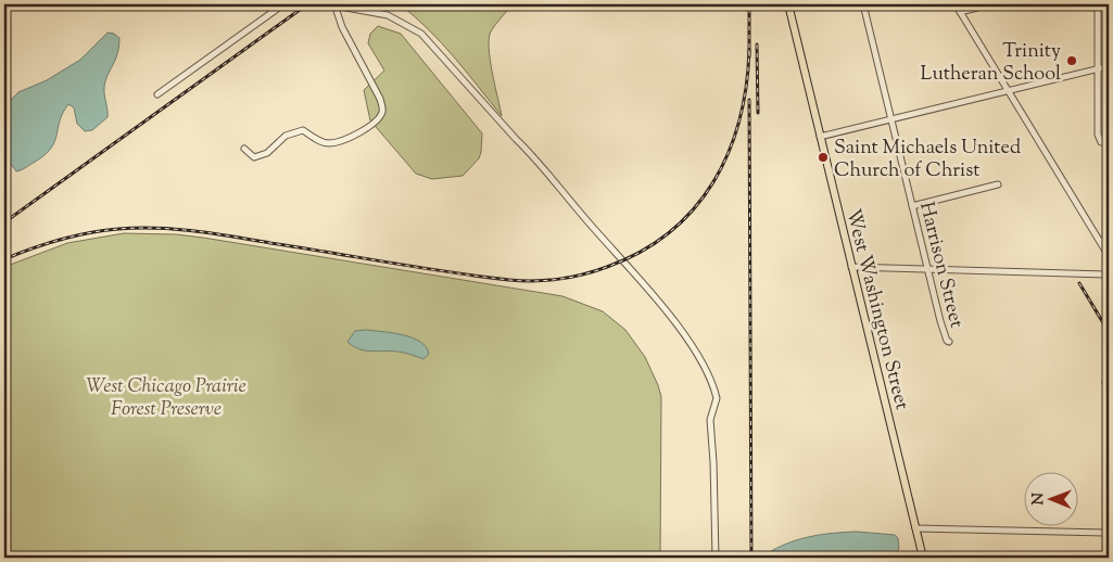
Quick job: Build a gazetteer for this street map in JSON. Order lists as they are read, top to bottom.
{
  "streets": {
    "main road": ["West Washington Street"],
    "street": ["Harrison Street"]
  },
  "parks": ["West Chicago Prairie Forest Preserve"],
  "places": ["Trinity Lutheran School", "Saint Michaels United Church of Christ"],
  "north": "left"
}
